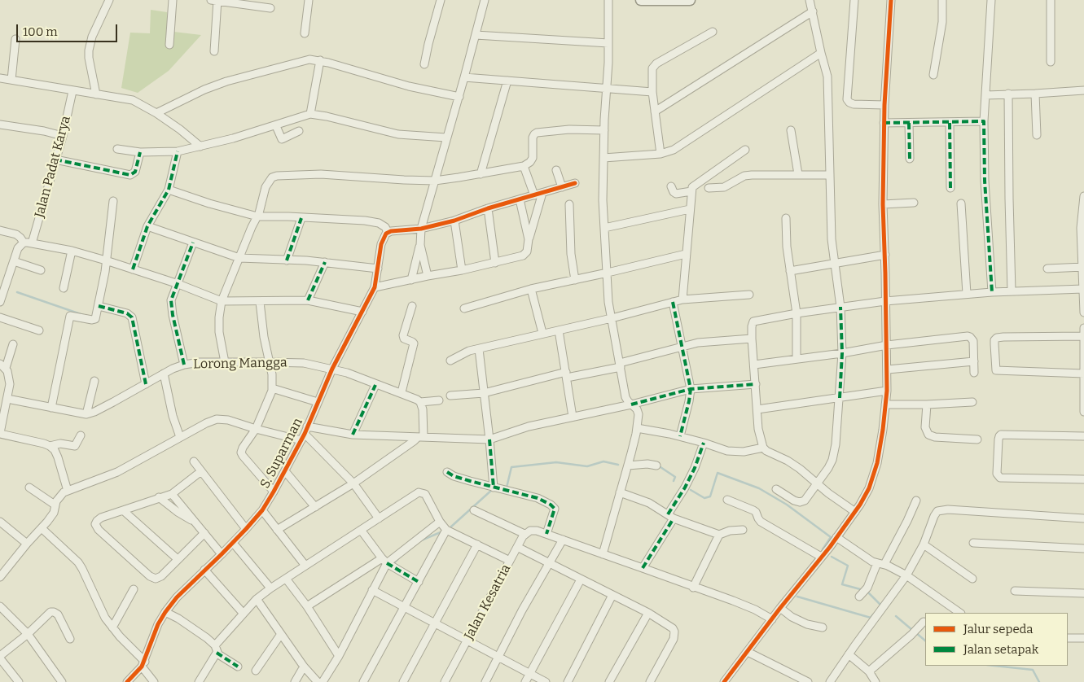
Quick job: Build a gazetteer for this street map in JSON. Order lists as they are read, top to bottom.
{
  "streets": {
    "street": [
      "Jalan Padat Karya",
      "Lorong Mangga",
      "S. Suparman",
      "Jalan Kesatria"
    ]
  },
  "crossings": [
    ["Lorong Mangga", "S. Suparman"]
  ],
  "legend": ["Jalur sepeda", "Jalan setapak"],
  "scale_bar": "100 m"
}
